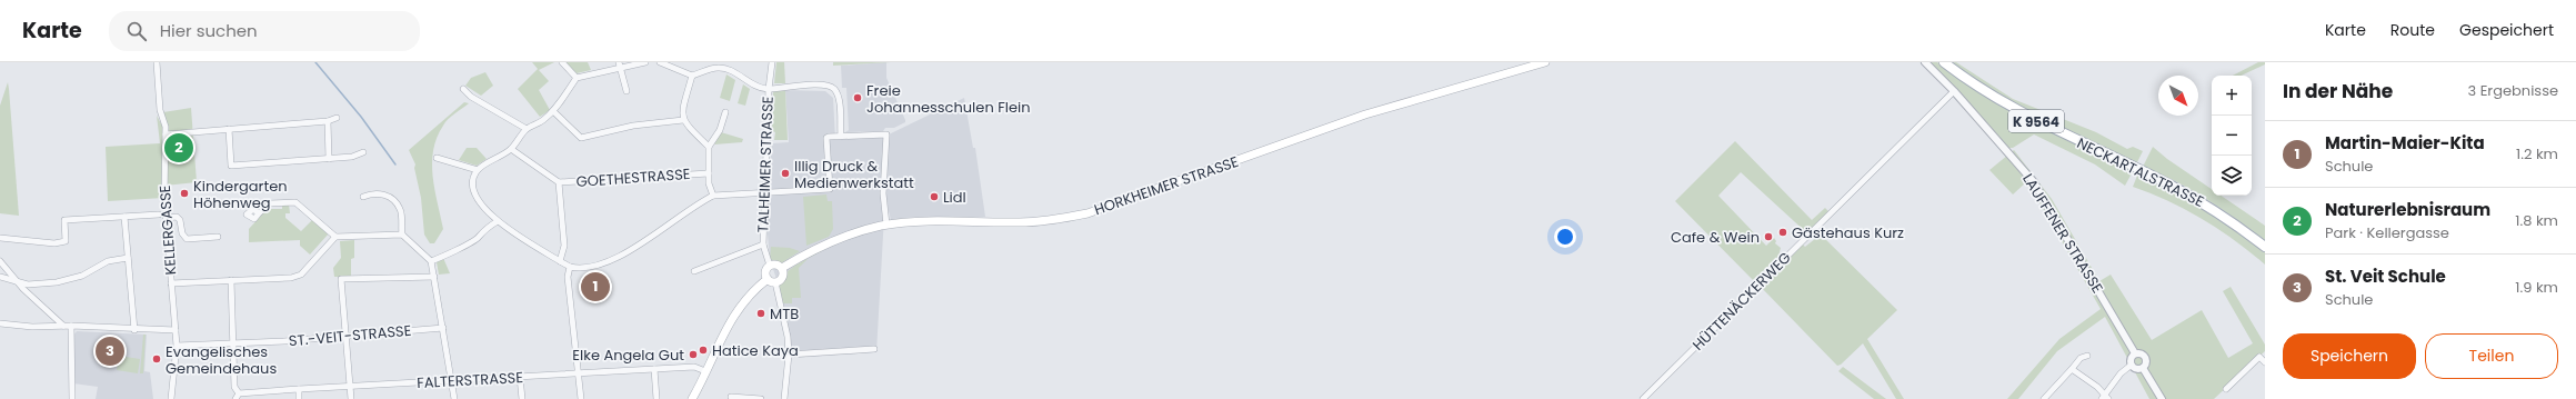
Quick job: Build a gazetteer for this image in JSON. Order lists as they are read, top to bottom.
{
  "streets": {
    "main road": ["K 9564", "NECKARTALSTRASSE", "HORKHEIMER STRASSE"],
    "street": [
      "TALHEIMER STRASSE",
      "GOETHESTRASSE",
      "KELLERGASSE",
      "LAUFFENER STRASSE",
      "HÜTTENÄCKERWEG",
      "ST.-VEIT-STRASSE",
      "FALTERSTRASSE"
    ]
  },
  "crossings": [
    ["TALHEIMER STRASSE", "HORKHEIMER STRASSE"],
    ["KELLERGASSE", "ST.-VEIT-STRASSE"],
    ["LAUFFENER STRASSE", "HÜTTENÄCKERWEG"]
  ],
  "places": [
    "Freie Johannesschulen Flein",
    "Illig Druck & Medienwerkstatt",
    "Kindergarten Höhenweg",
    "Lidl",
    "Gästehaus Kurz",
    "Cafe & Wein",
    "MTB",
    "Hatice Kaya",
    "Elke Angela Gut",
    "Evangelisches Gemeindehaus"
  ],
  "north": "bottom right",
  "page": {
    "header": "Karte",
    "search": "Hier suchen",
    "nav": ["Karte", "Route", "Gespeichert"],
    "heading": ["In der Nähe", "3 Ergebnisse"],
    "map_buttons": ["+", "−"],
    "list": [
      {
        "mark": "1",
        "name": "Martin-Maier-Kita",
        "note": "Schule",
        "value": "1.2 km"
      },
      {
        "mark": "2",
        "name": "Naturerlebnisraum",
        "note": "Park · Kellergasse",
        "value": "1.8 km"
      },
      {
        "mark": "3",
        "name": "St. Veit Schule",
        "note": "Schule",
        "value": "1.9 km"
      }
    ],
    "pins": ["2", "1", "3"],
    "buttons": ["Speichern", "Teilen"]
  }
}
